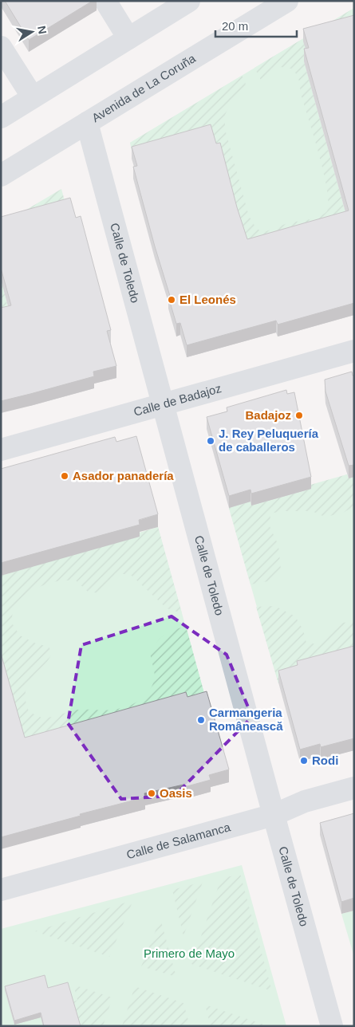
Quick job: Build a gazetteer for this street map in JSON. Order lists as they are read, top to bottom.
{
  "streets": {
    "street": [
      "Avenida de La Coruña",
      "Calle de Toledo",
      "Calle de Badajoz",
      "Calle de Salamanca"
    ]
  },
  "crossings": [
    ["Avenida de La Coruña", "Calle de Toledo"],
    ["Calle de Toledo", "Calle de Badajoz"],
    ["Calle de Toledo", "Calle de Salamanca"]
  ],
  "parks": ["Primero de Mayo"],
  "places": [
    "El Leonés",
    "Badajoz",
    "J. Rey Peluquería de caballeros",
    "Asador panadería",
    "Carmangeria Românească",
    "Rodi",
    "Oasis"
  ],
  "scale_bar": "20 m",
  "north": "right"
}
